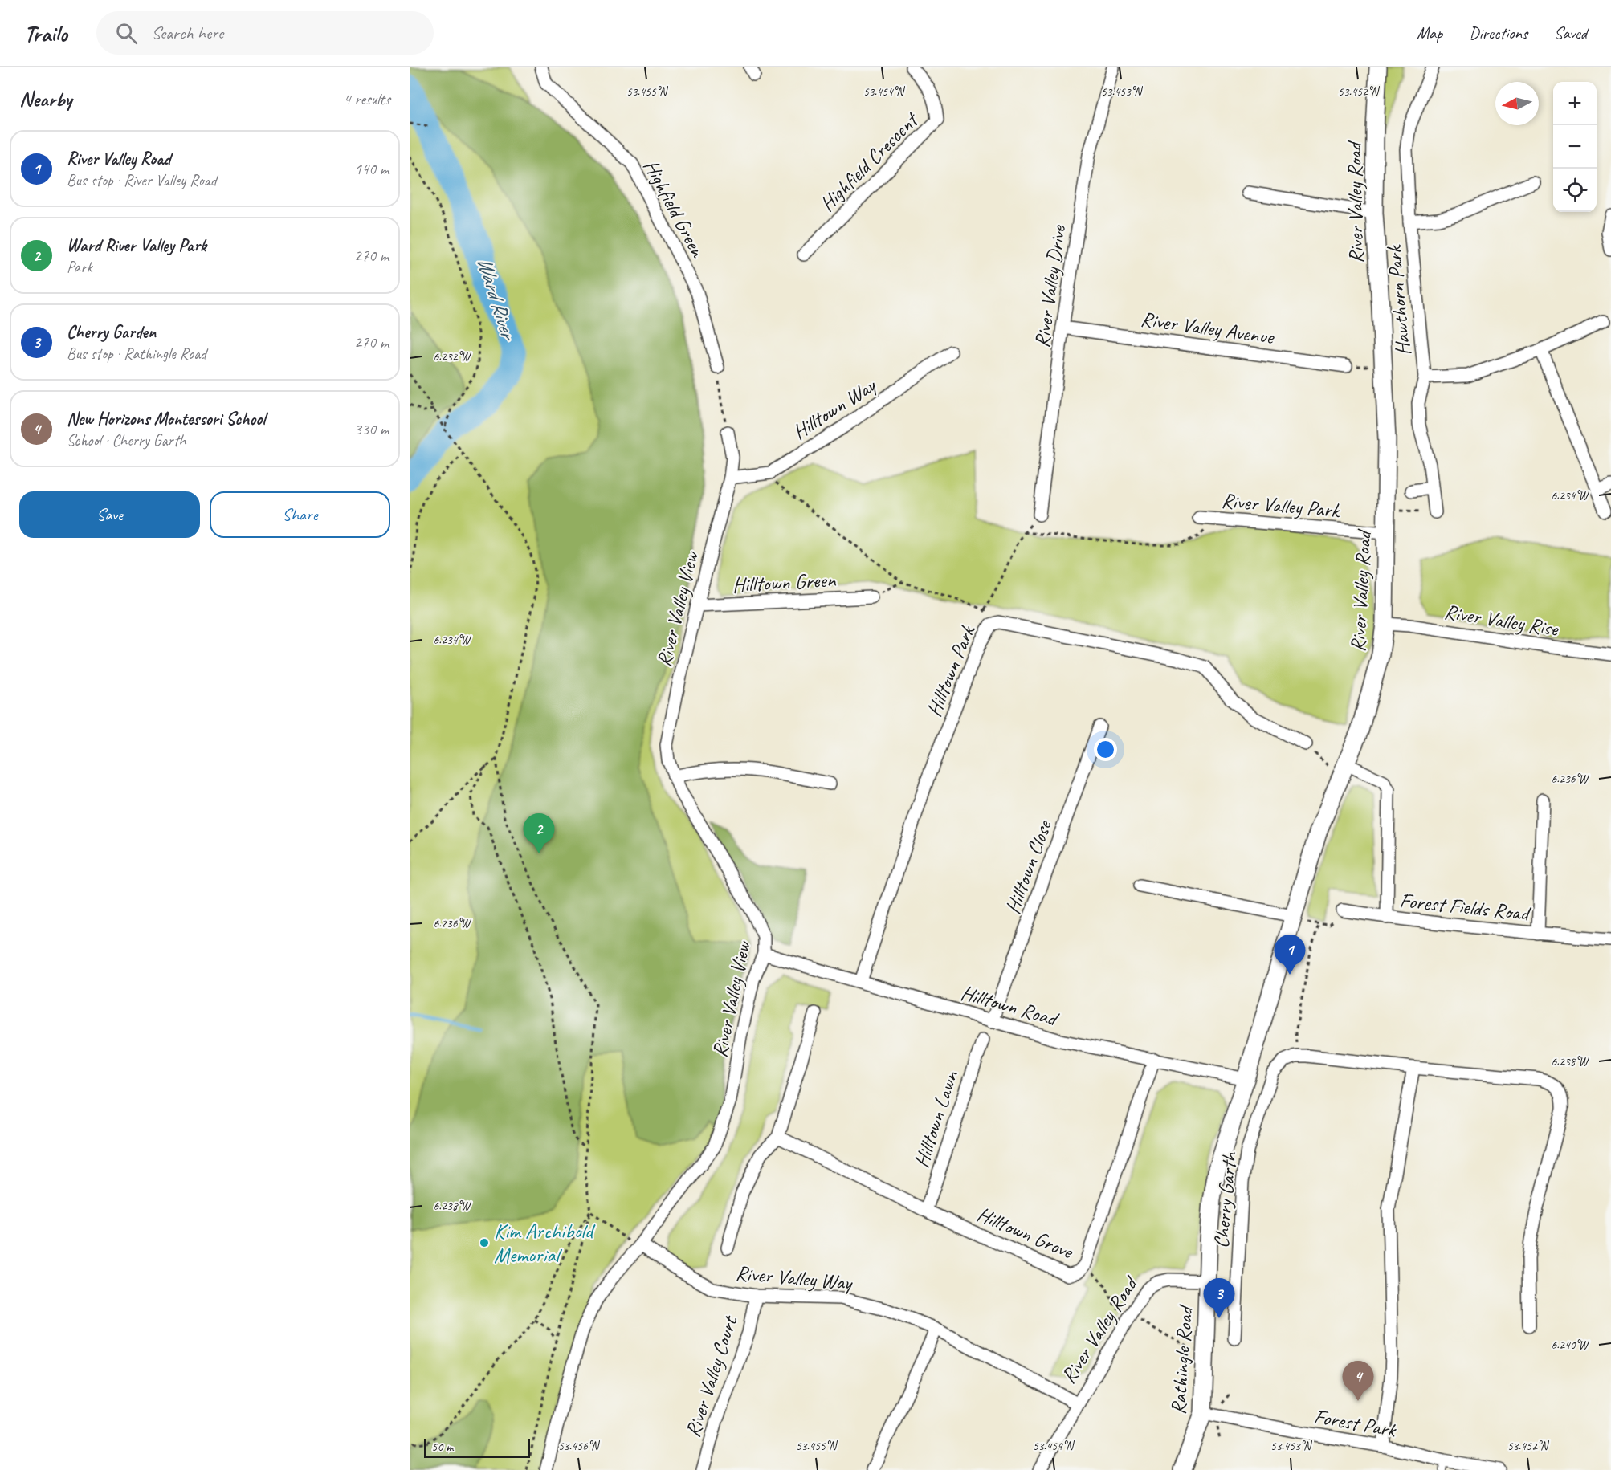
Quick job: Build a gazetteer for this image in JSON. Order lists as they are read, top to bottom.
{
  "streets": {
    "street": [
      "Highfield Crescent",
      "River Valley Road",
      "Highfield Green",
      "River Valley Drive",
      "Hawthorn Park",
      "River Valley Avenue",
      "Hilltown Way",
      "River Valley Park",
      "Hilltown Green",
      "River Valley View",
      "River Valley Rise",
      "Hilltown Park",
      "Hilltown Close",
      "Forest Fields Road",
      "Hilltown Road",
      "Hilltown Lawn",
      "Cherry Garth",
      "Hilltown Grove",
      "River Valley Way",
      "Rathingle Road",
      "River Valley Court",
      "Forest Park"
    ]
  },
  "crossings": [
    ["River Valley Road", "River Valley Park"],
    ["River Valley Road", "River Valley Rise"],
    ["River Valley Road", "Forest Fields Road"],
    ["River Valley Road", "Hilltown Road"],
    ["River Valley Road", "River Valley Way"],
    ["River Valley Road", "Rathingle Road"],
    ["River Valley Drive", "River Valley Avenue"],
    ["Hilltown Way", "River Valley View"],
    ["Hilltown Green", "River Valley View"],
    ["River Valley View", "Hilltown Road"],
    ["River Valley View", "River Valley Way"],
    ["Hilltown Park", "Hilltown Road"],
    ["Hilltown Close", "Hilltown Road"],
    ["Hilltown Road", "Hilltown Grove"],
    ["Hilltown Lawn", "Hilltown Grove"],
    ["River Valley Way", "River Valley Court"],
    ["Rathingle Road", "Forest Park"]
  ],
  "water": ["Ward River"],
  "places": ["Kim Archibold Memorial"],
  "scale_bar": "50 m",
  "north": "left",
  "page": {
    "header": "Trailo",
    "search": "Search here",
    "nav": ["Map", "Directions", "Saved"],
    "heading": ["Nearby", "4 results"],
    "map_buttons": ["+", "−"],
    "list": [
      {
        "mark": "1",
        "name": "River Valley Road",
        "note": "Bus stop · River Valley Road",
        "value": "140 m"
      },
      {
        "mark": "2",
        "name": "Ward River Valley Park",
        "note": "Park",
        "value": "270 m"
      },
      {
        "mark": "3",
        "name": "Cherry Garden",
        "note": "Bus stop · Rathingle Road",
        "value": "270 m"
      },
      {
        "mark": "4",
        "name": "New Horizons Montessori School",
        "note": "School · Cherry Garth",
        "value": "330 m"
      }
    ],
    "buttons": ["Save", "Share"],
    "pins": [
      "2",
      "1",
      "3",
      "4"
    ],
    "scale": "50 m"
  },
  "coordinates": [
    "53.455°N",
    "53.454°N",
    "53.453°N",
    "53.452°N",
    "6.232°W",
    "6.234°W",
    "6.236°W",
    "6.238°W",
    "6.240°W",
    "53.456°N"
  ]
}
